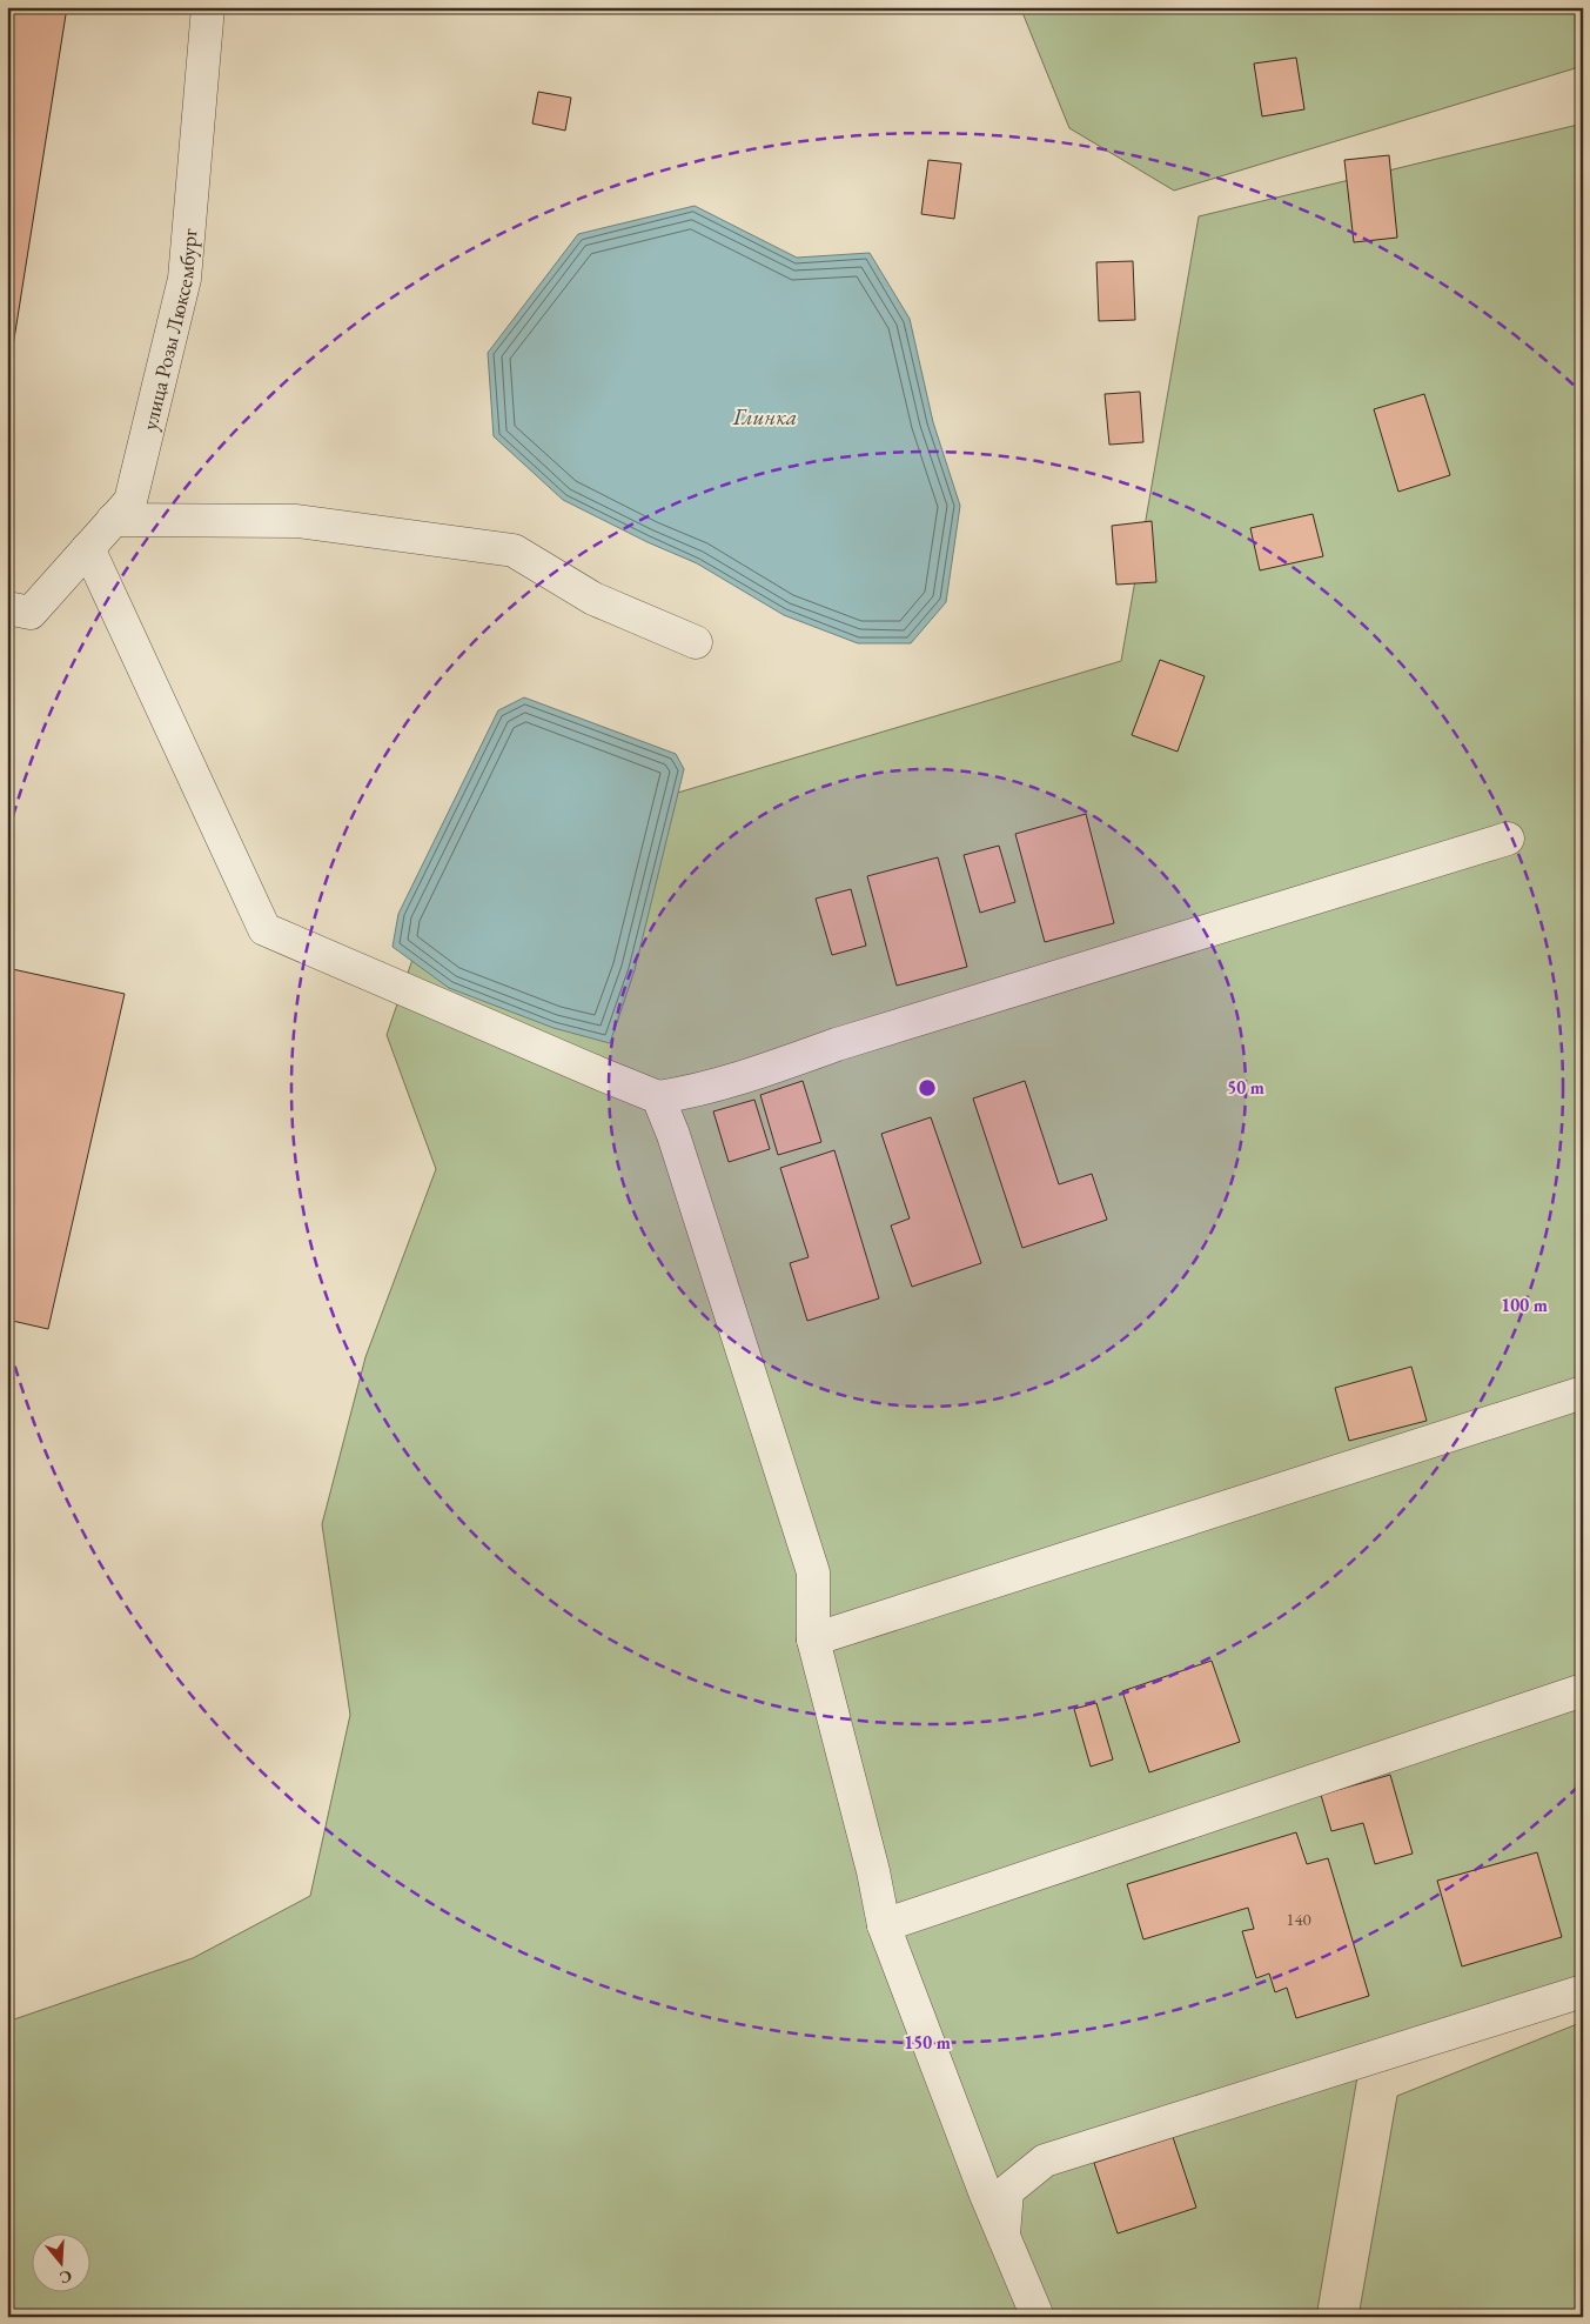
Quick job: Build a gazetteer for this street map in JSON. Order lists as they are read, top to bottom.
{
  "streets": {
    "street": ["улица Розы Люксембург"]
  },
  "water": ["Глинка"],
  "house_numbers": ["140"],
  "north": "bottom",
  "rings": ["50 m", "100 m", "150 m"]
}
